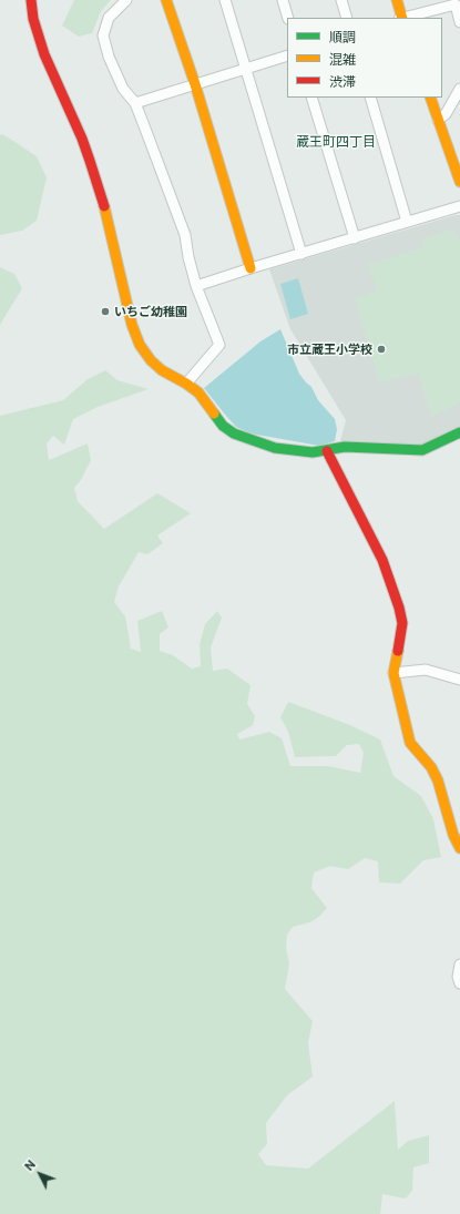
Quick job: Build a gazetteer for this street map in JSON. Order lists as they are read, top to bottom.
{
  "districts": ["蔵王町四丁目"],
  "places": ["いちご幼稚園", "市立蔵王小学校"],
  "legend": ["順調", "混雑", "渋滞"],
  "north": "top left"
}
